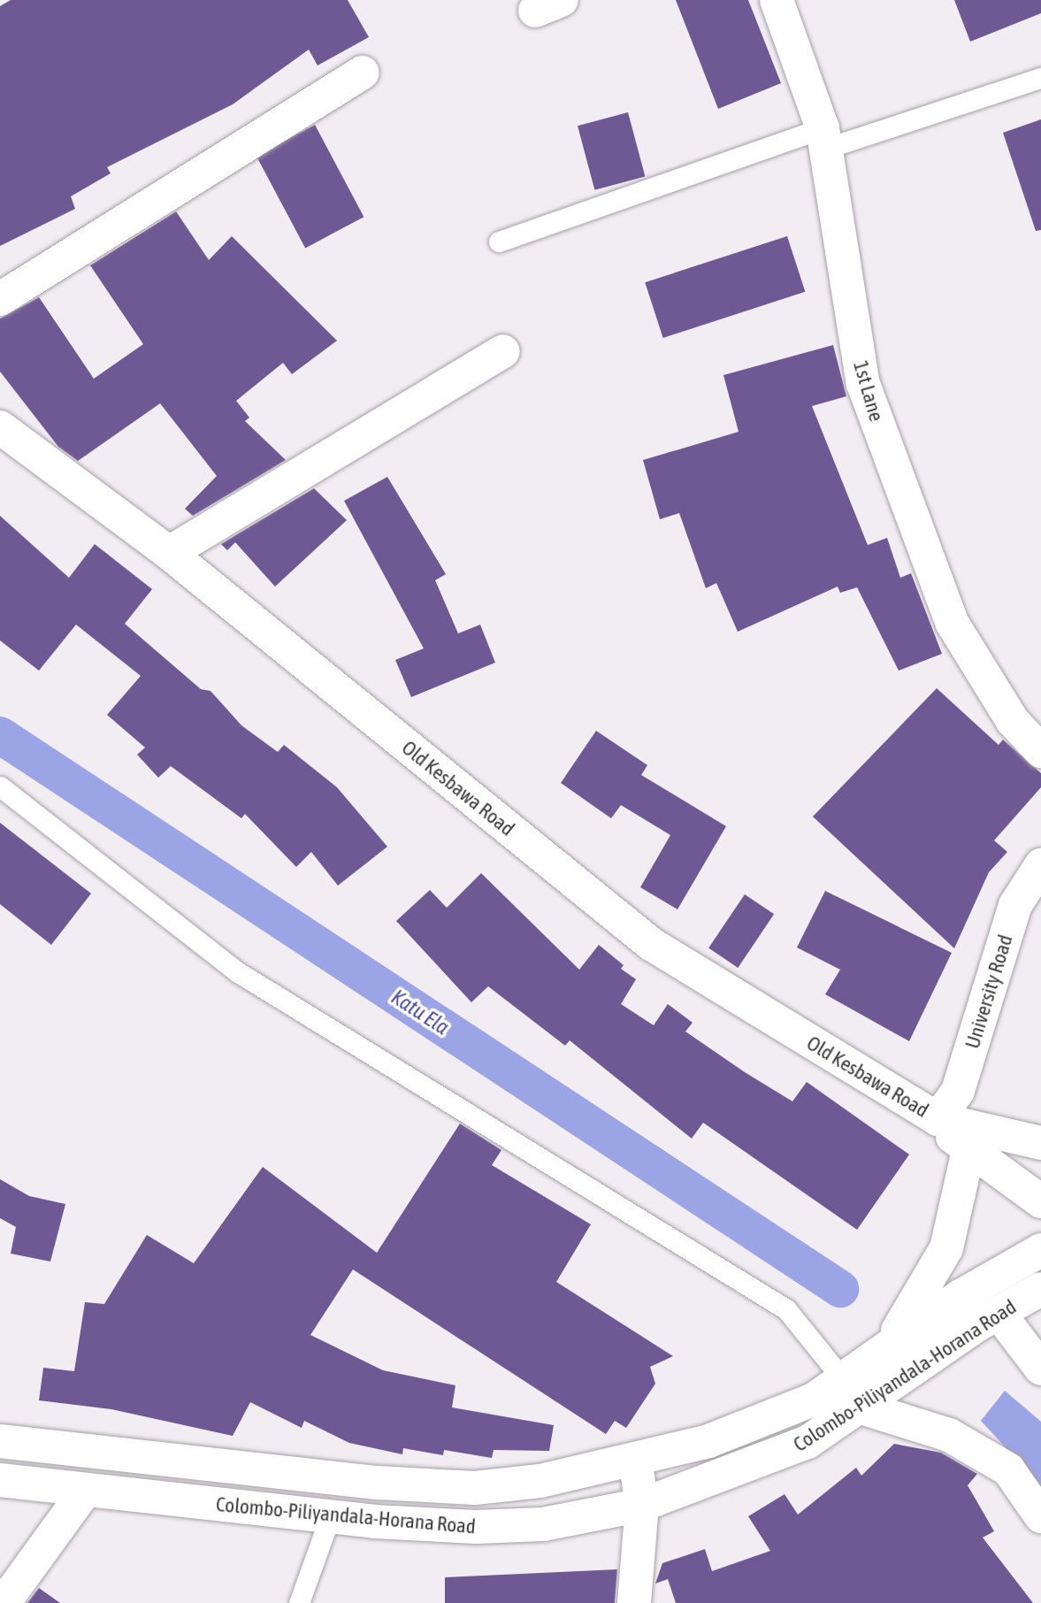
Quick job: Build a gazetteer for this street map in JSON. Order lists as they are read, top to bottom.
{
  "streets": {
    "main road": [
      "1st Lane",
      "Old Kesbawa Road",
      "University Road",
      "Colombo-Piliyandala-Horana Road"
    ]
  },
  "crossings": [
    ["Old Kesbawa Road", "University Road"]
  ],
  "water": ["Katu Ela"]
}
